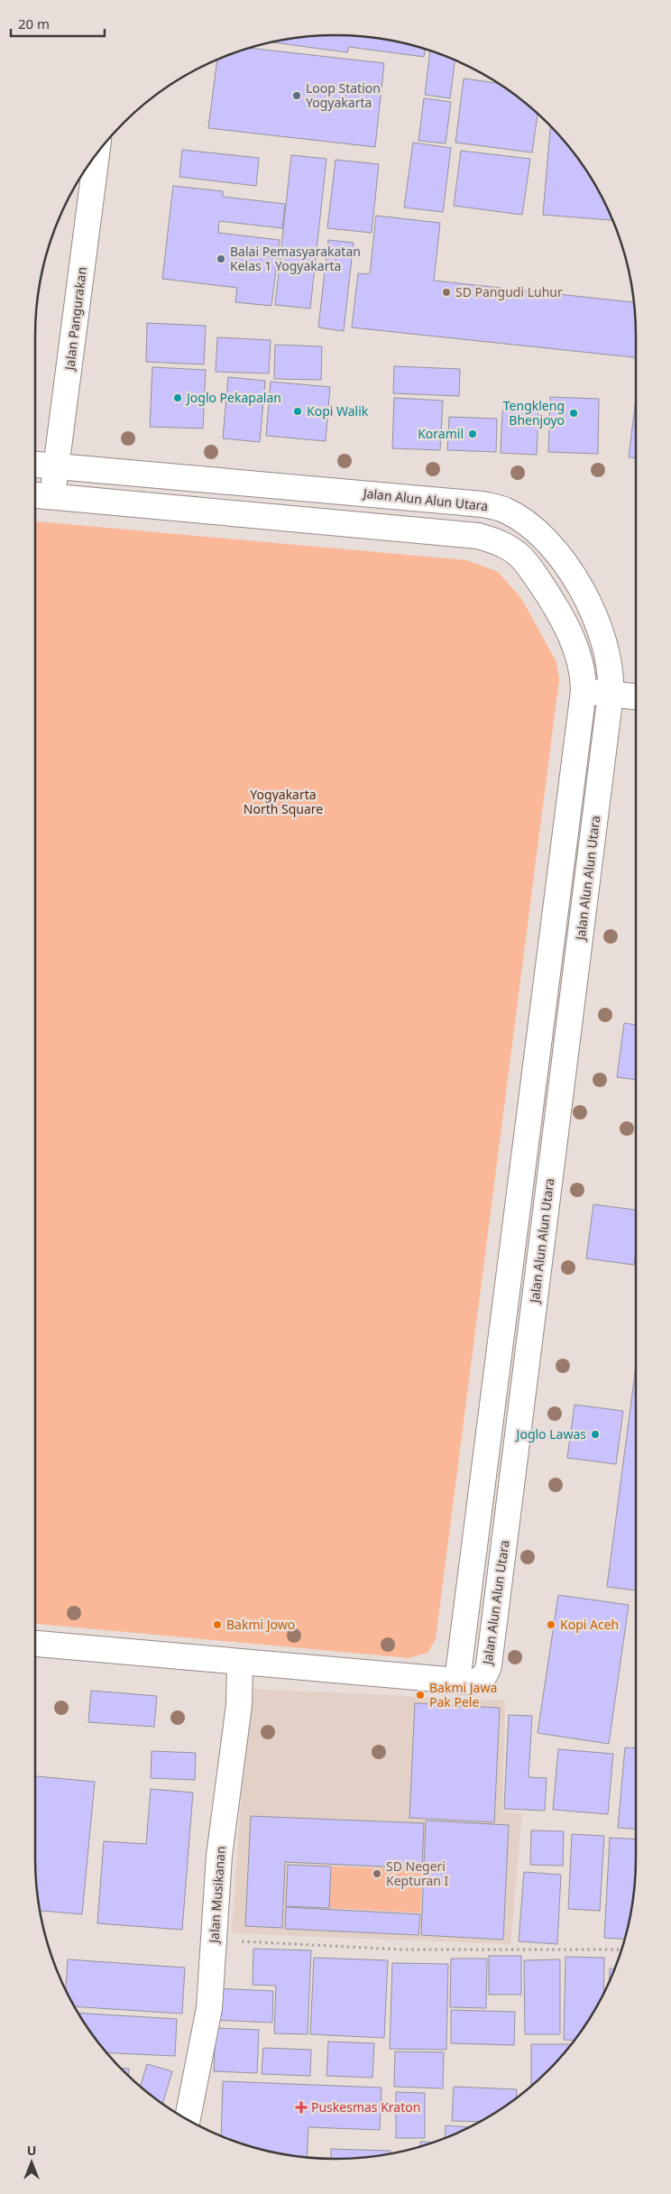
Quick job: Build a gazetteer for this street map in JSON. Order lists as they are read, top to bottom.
{
  "streets": {
    "street": ["Jalan Pangurakan", "Jalan Alun Alun Utara", "Jalan Musikanan"]
  },
  "crossings": [
    ["Jalan Pangurakan", "Jalan Alun Alun Utara"]
  ],
  "parks": ["Yogyakarta North Square"],
  "places": {
    "other": [
      "Loop Station Yogyakarta",
      "Balai Pemasyarakatan Kelas 1 Yogyakarta",
      "SD Pangudi Luhur",
      "Joglo Pekapalan",
      "Kopi Walik",
      "Tengkleng Bhenjoyo",
      "Koramil",
      "Joglo Lawas",
      "Bakmi Jowo",
      "Kopi Aceh",
      "Bakmi Jawa Pak Pele",
      "SD Negeri Kepturan I"
    ],
    "health": ["Puskesmas Kraton"]
  },
  "scale_bar": "20 m",
  "north": "top"
}
